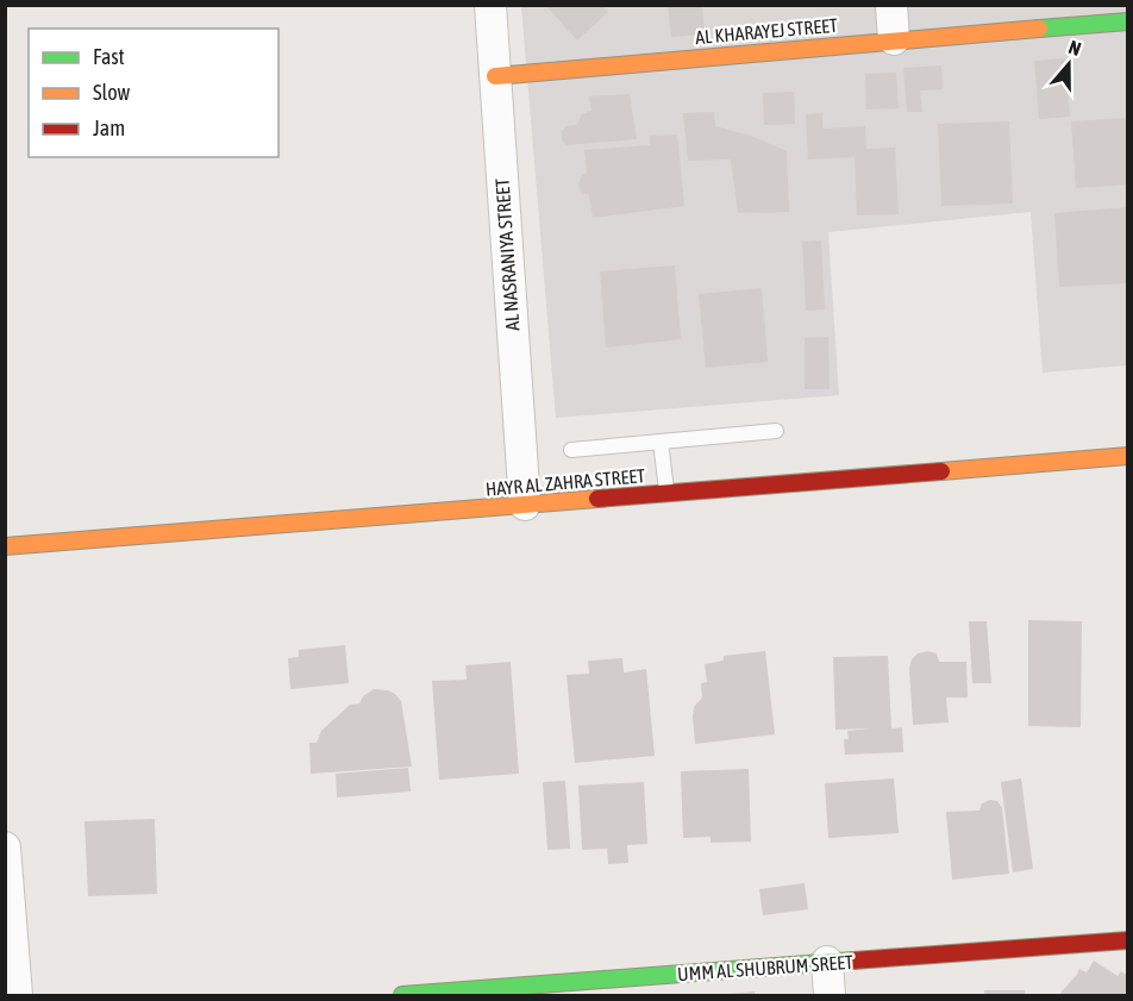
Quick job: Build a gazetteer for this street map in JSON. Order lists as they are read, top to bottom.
{
  "streets": {
    "street": [
      "AL KHARAYEJ STREET",
      "AL NASRANIYA STREET",
      "HAYR AL ZAHRA STREET",
      "UMM AL SHUBRUM SREET"
    ]
  },
  "crossings": [
    ["AL KHARAYEJ STREET", "AL NASRANIYA STREET"],
    ["AL NASRANIYA STREET", "HAYR AL ZAHRA STREET"]
  ],
  "legend": ["Fast", "Slow", "Jam"],
  "north": "top"
}
